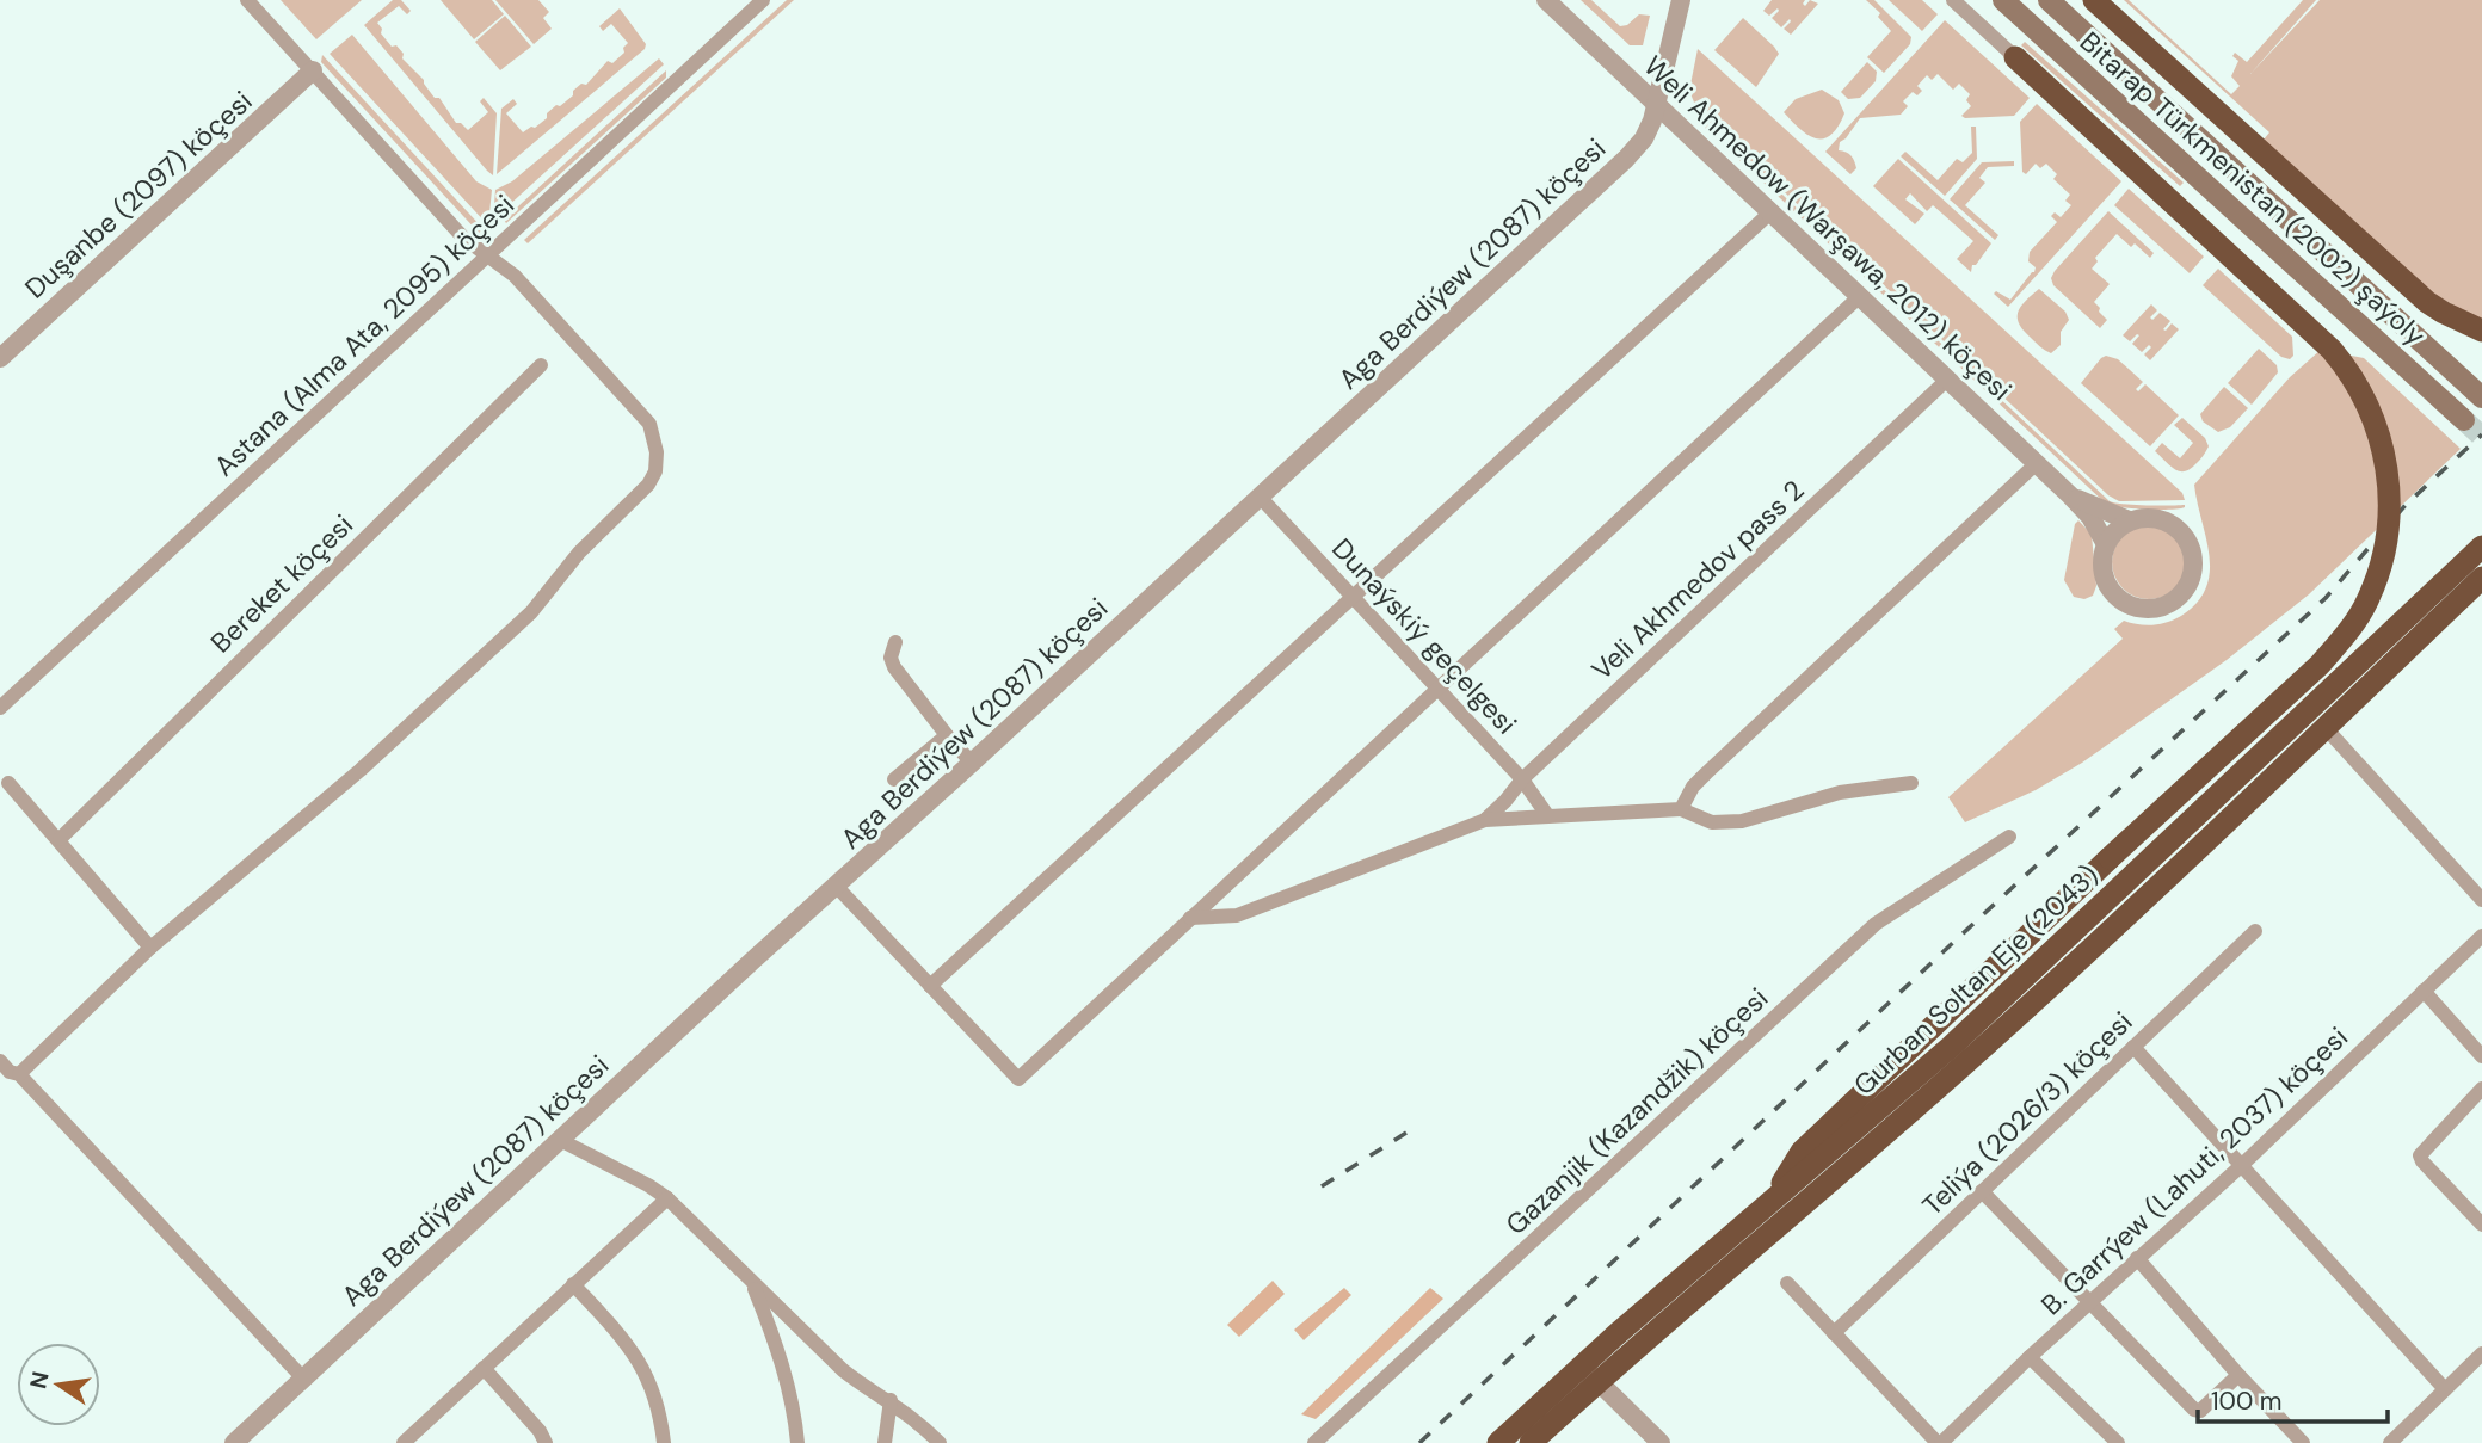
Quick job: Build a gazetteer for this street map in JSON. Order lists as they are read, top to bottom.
{
  "streets": {
    "highway": ["Gurban Soltan Eje (2043)"],
    "main road": ["Bitarap Türkmenistan (2002) şaýoly"],
    "street": [
      "Duşanbe (2097) köçesi",
      "Weli Ahmedow (Warşawa, 2012) köçesi",
      "Aga Berdiýew (2087) köçesi",
      "Astana (Alma Ata, 2095) köçesi",
      "Veli Akhmedov pass 2",
      "Bereket köçesi",
      "Dunaýskiý geçelgesi",
      "Gazanjik (Kazandžik) köçesi",
      "Teliýa (2026/3) köçesi",
      "B. Garrýew (Lahuti, 2037) köçesi"
    ]
  },
  "crossings": [
    ["Weli Ahmedow (Warşawa, 2012) köçesi", "Aga Berdiýew (2087) köçesi"],
    ["Weli Ahmedow (Warşawa, 2012) köçesi", "Veli Akhmedov pass 2"],
    ["Aga Berdiýew (2087) köçesi", "Dunaýskiý geçelgesi"],
    ["Veli Akhmedov pass 2", "Dunaýskiý geçelgesi"]
  ],
  "scale_bar": "100 m",
  "north": "left"
}
